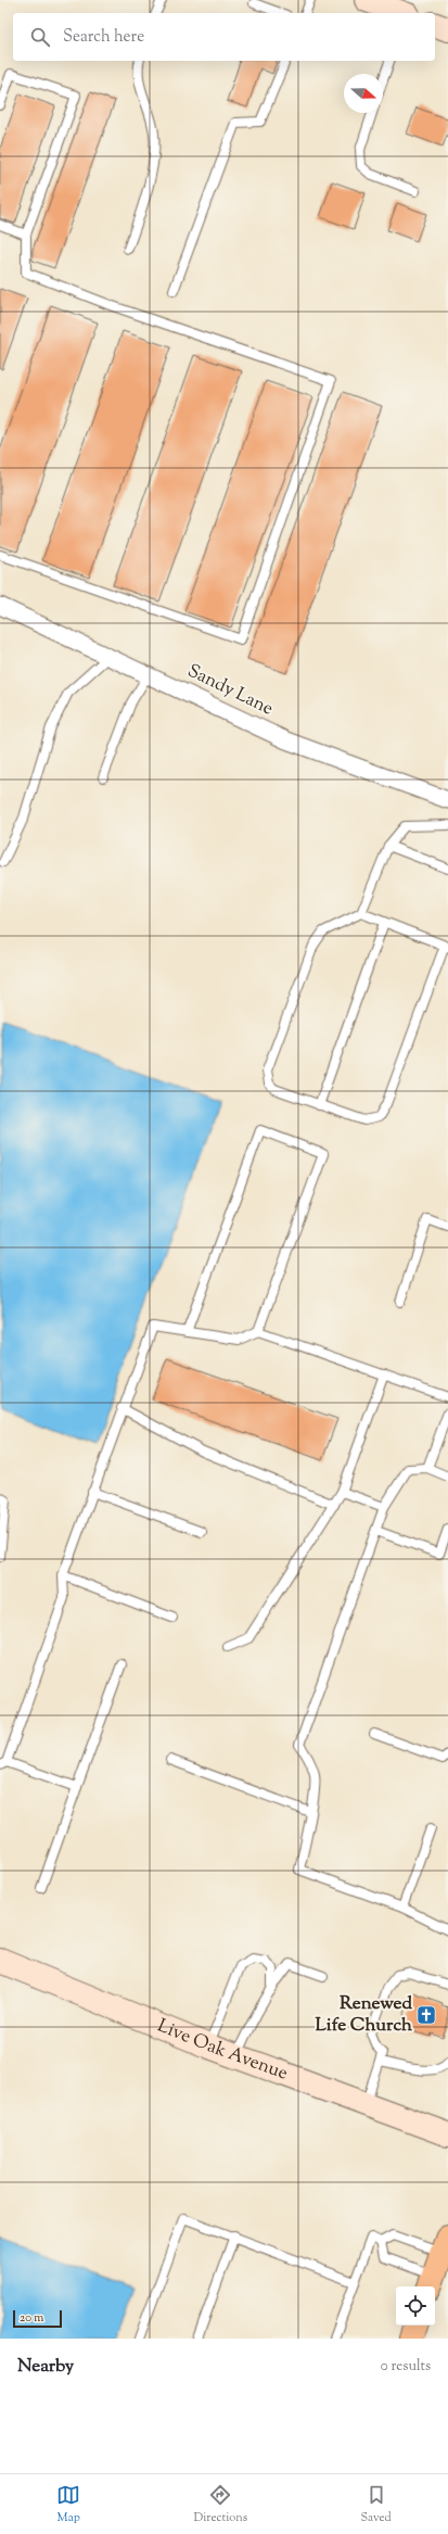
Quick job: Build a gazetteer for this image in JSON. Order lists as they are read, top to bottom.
{
  "streets": {
    "street": ["Sandy Lane", "Live Oak Avenue"]
  },
  "places": {
    "church": ["Renewed Life Church"]
  },
  "scale_bar": "20 m",
  "north": "right",
  "page": {
    "search": "Search here",
    "scale": "20 m",
    "heading": ["Nearby", "0 results"],
    "nav": ["Map", "Directions", "Saved"]
  }
}
